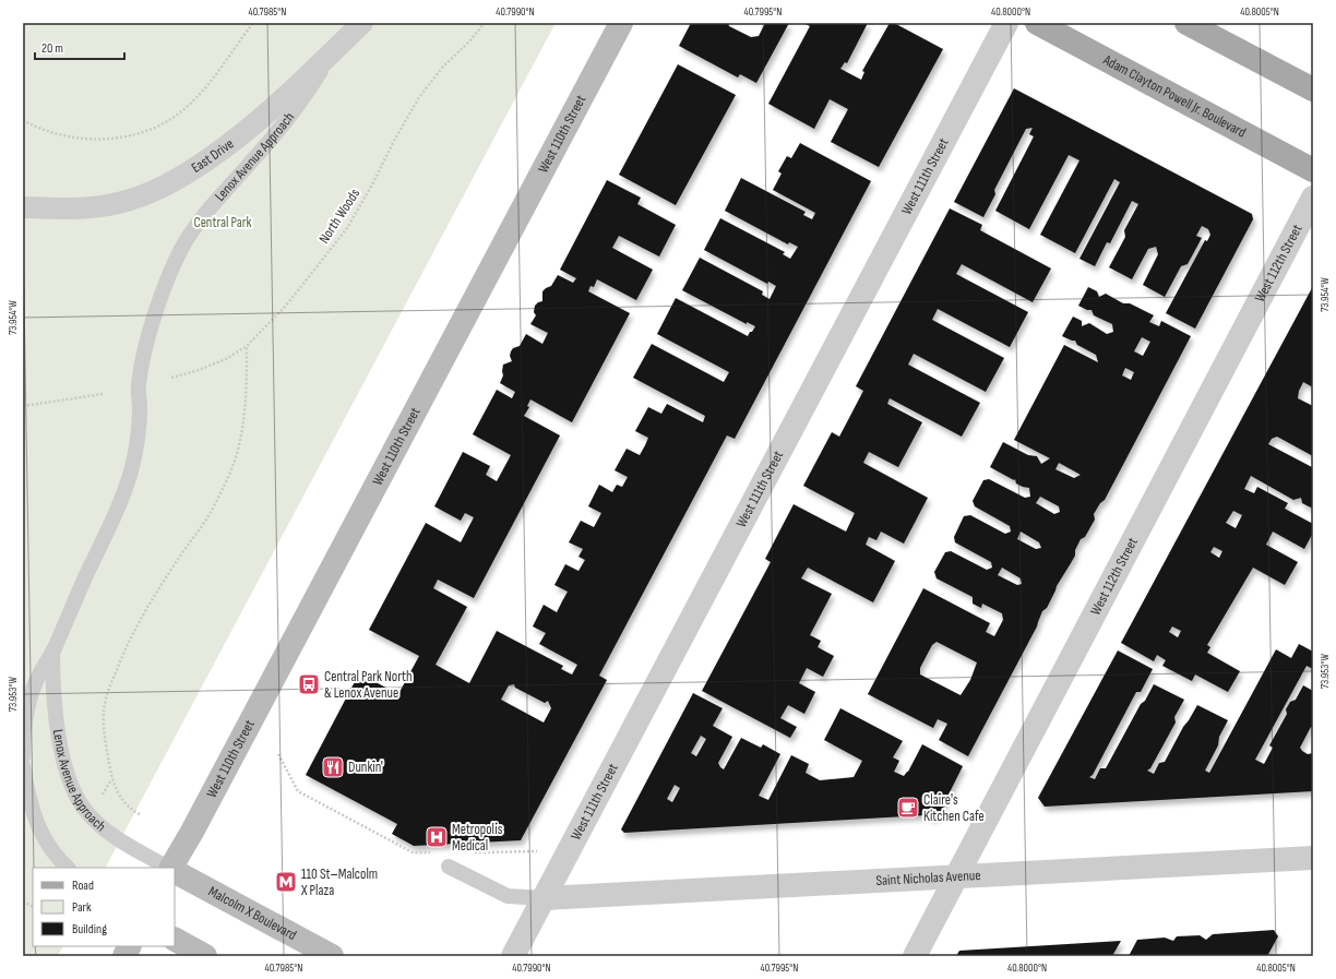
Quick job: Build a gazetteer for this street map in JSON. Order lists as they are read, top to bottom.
{
  "streets": {
    "main road": ["Adam Clayton Powell Jr. Boulevard", "West 110th Street", "Malcolm X Boulevard"],
    "street": [
      "East Drive",
      "West 111th Street",
      "West 112th Street",
      "Saint Nicholas Avenue"
    ],
    "lane": ["Lenox Avenue Approach"],
    "path": ["North Woods"]
  },
  "crossings": [
    ["East Drive", "Lenox Avenue Approach"],
    ["West 111th Street", "Saint Nicholas Avenue"],
    ["West 112th Street", "Saint Nicholas Avenue"]
  ],
  "parks": ["Central Park"],
  "places": {
    "bus stop": ["Central Park North & Lenox Avenue"],
    "restaurant": ["Dunkin'"],
    "cafe": ["Claire's Kitchen Cafe"],
    "hospital": ["Metropolis Medical"],
    "metro station": ["110 St–Malcolm X Plaza"]
  },
  "legend": ["Road", "Park", "Building"],
  "scale_bar": "20 m",
  "coordinates": [
    "40.7985°N",
    "40.7990°N",
    "40.7995°N",
    "40.8000°N",
    "40.8005°N",
    "73.954°W",
    "73.953°W"
  ]
}
